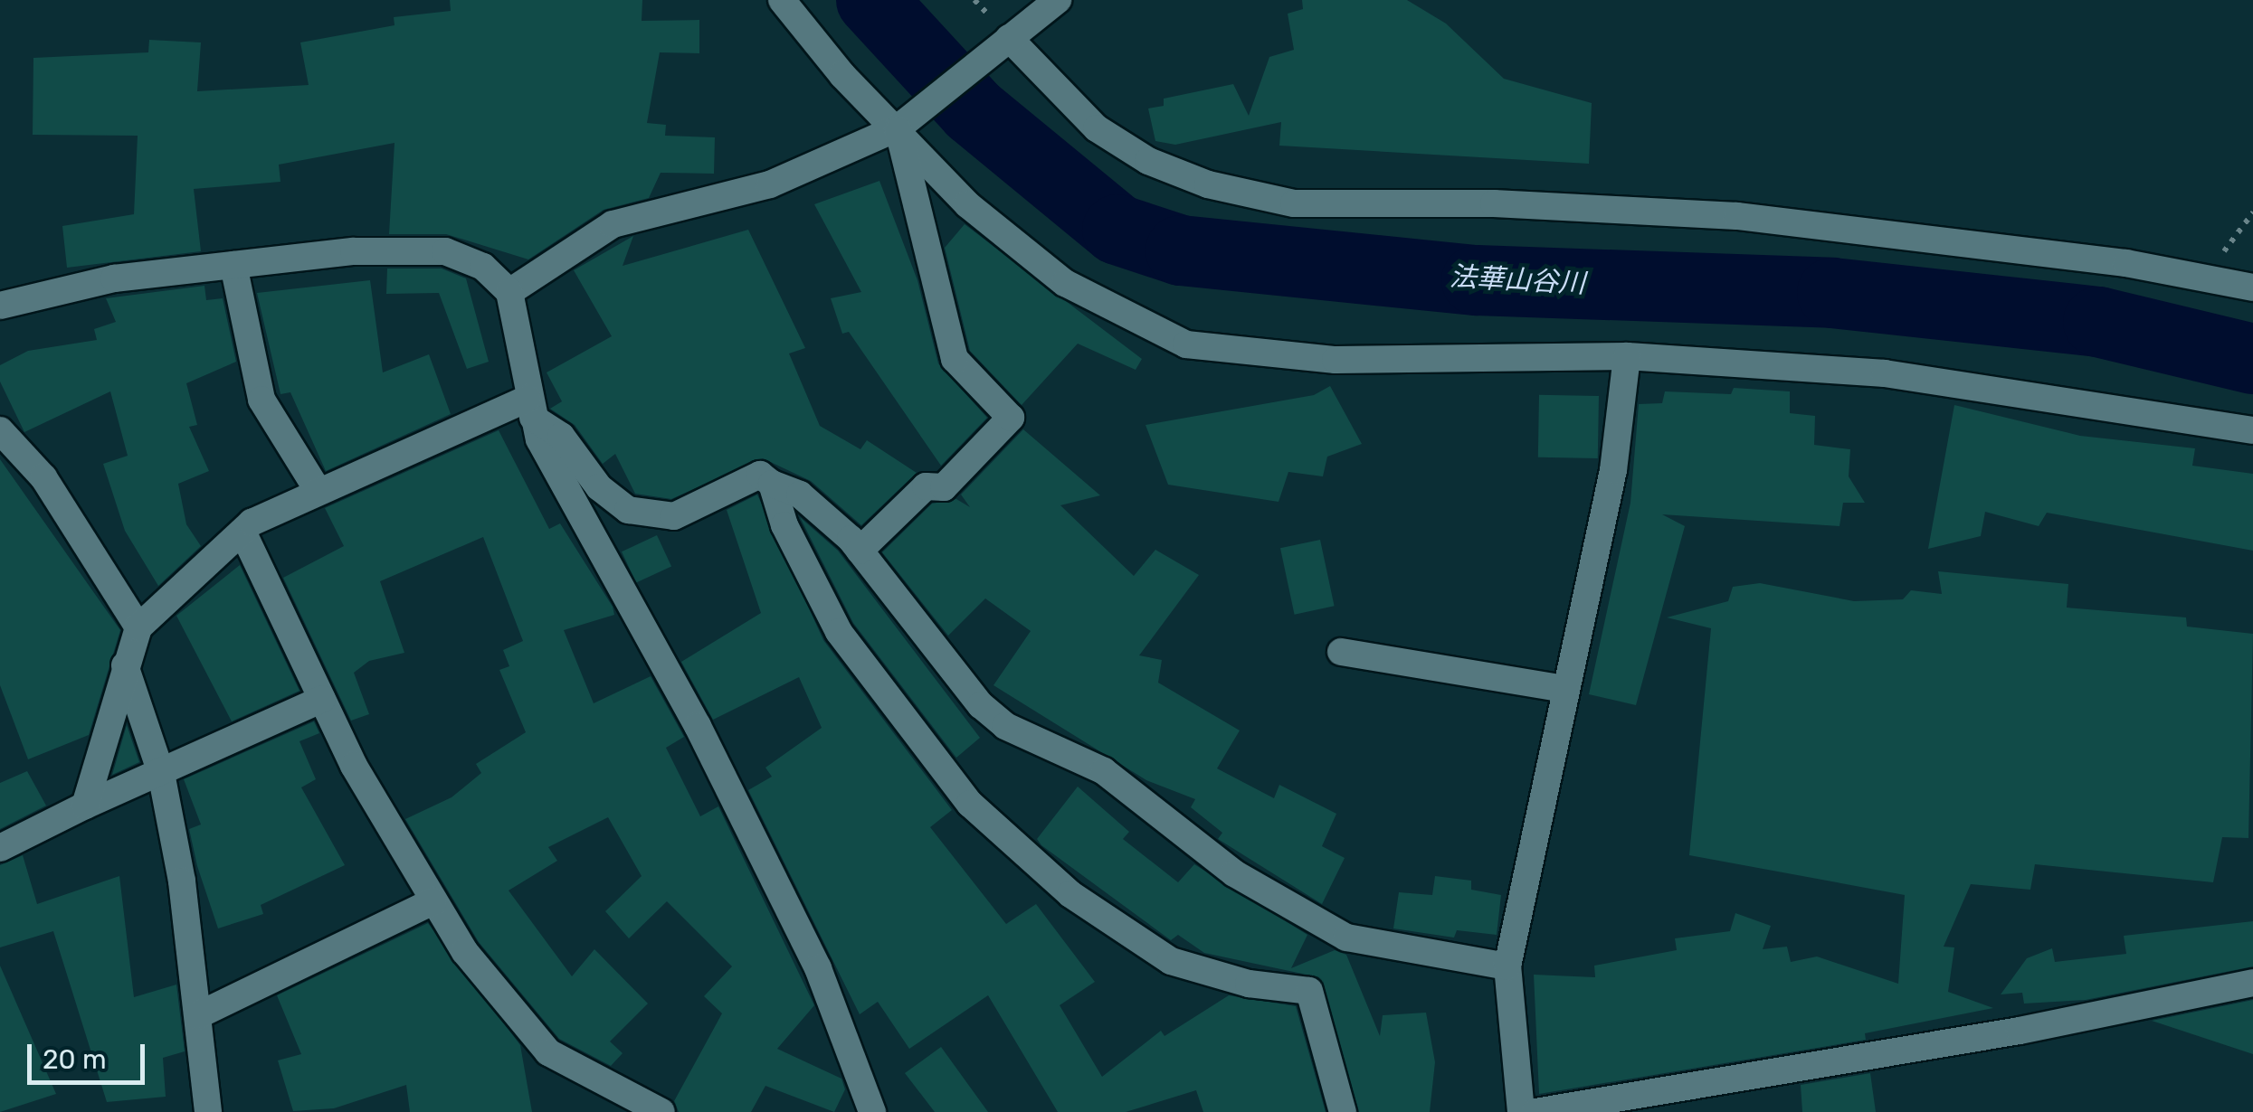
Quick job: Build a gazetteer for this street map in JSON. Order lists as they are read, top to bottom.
{
  "water": ["法華山谷川"],
  "scale_bar": "20 m"
}
